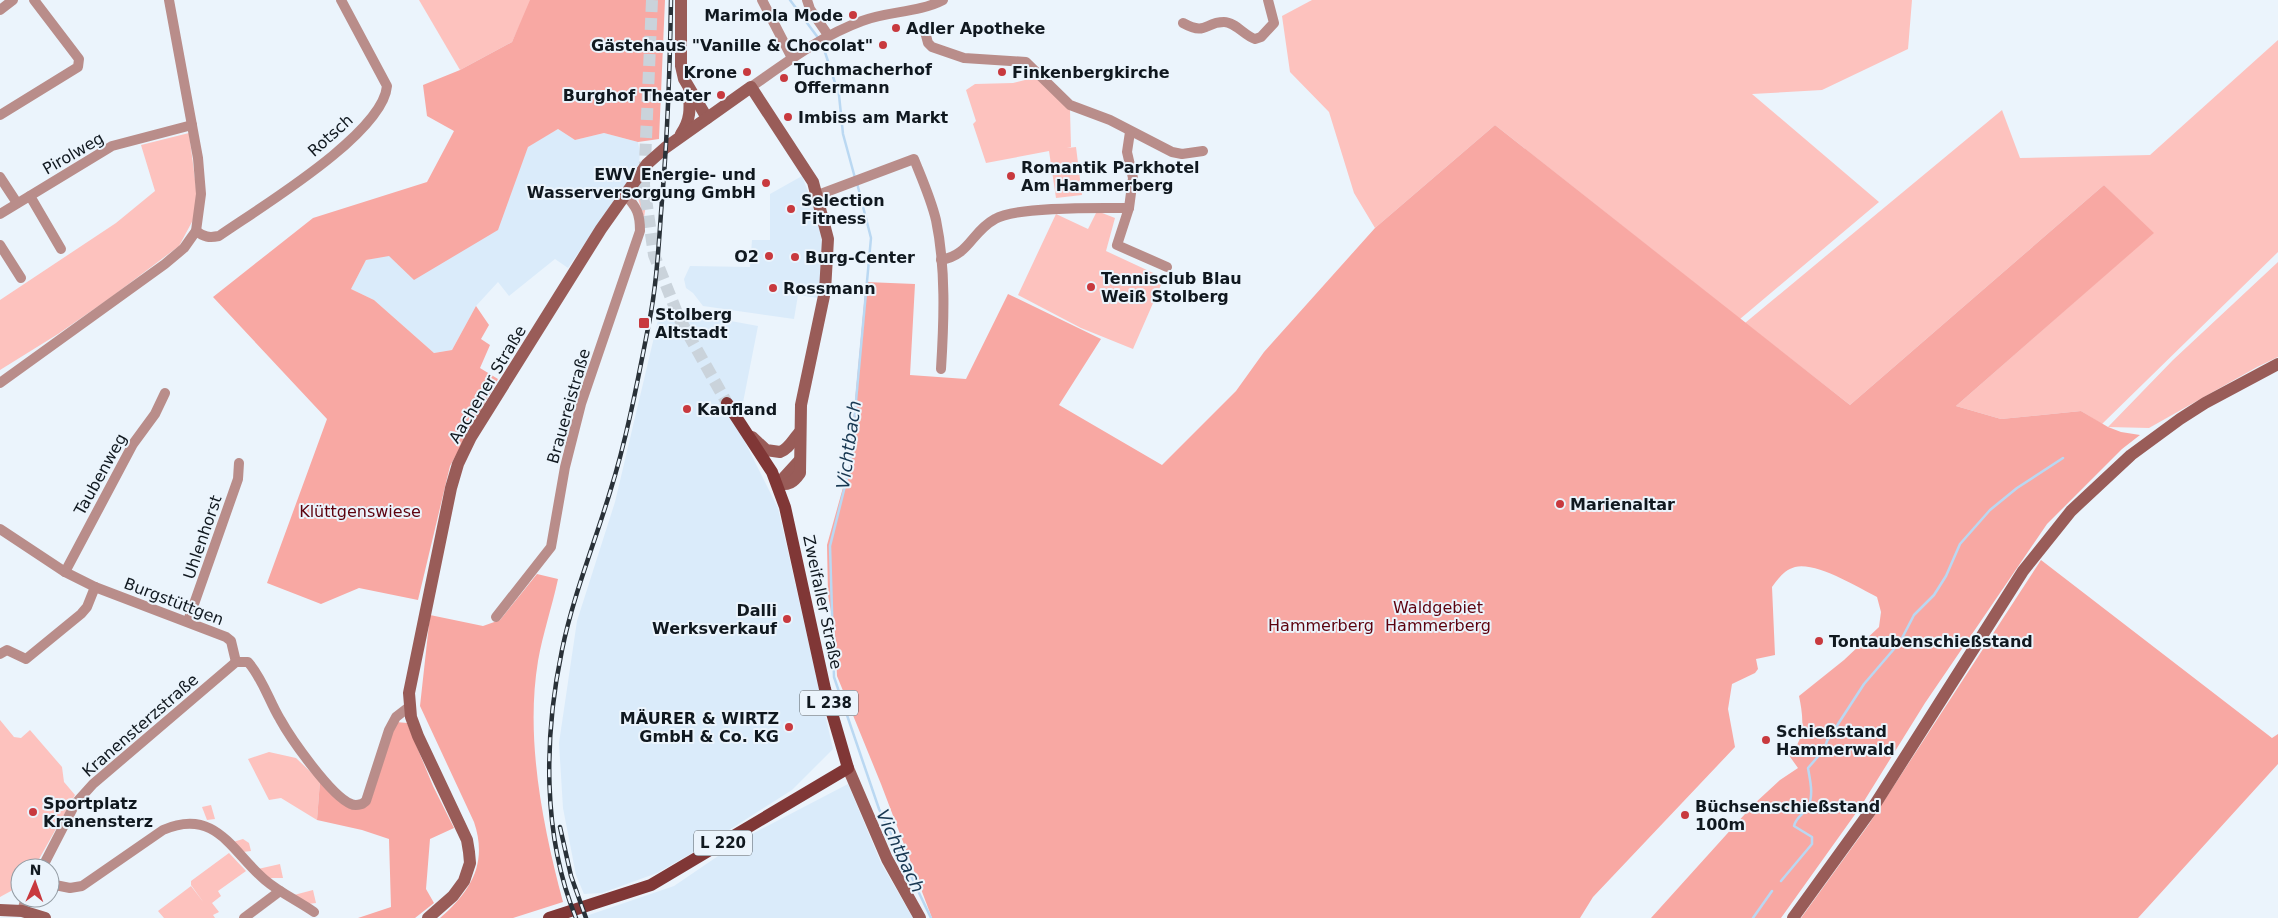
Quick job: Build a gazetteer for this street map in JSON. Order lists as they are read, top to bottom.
{
  "streets": {
    "main road": ["Zweifaller Straße", "L 238", "L 220"],
    "street": [
      "Rotsch",
      "Pirolweg",
      "Aachener Straße",
      "Brauereistraße",
      "Taubenweg",
      "Uhlenhorst",
      "Burgstüttgen",
      "Kranensterzstraße"
    ]
  },
  "crossings": [
    ["Aachener Straße", "Brauereistraße"],
    ["Taubenweg", "Burgstüttgen"],
    ["Uhlenhorst", "Burgstüttgen"],
    ["Burgstüttgen", "Kranensterzstraße"],
    ["Zweifaller Straße", "L 238"],
    ["Zweifaller Straße", "L 220"]
  ],
  "water": ["Vichtbach"],
  "parks": ["Klüttgenswiese", "Waldgebiet Hammerberg", "Hammerberg"],
  "places": {
    "other": [
      "Marimola Mode",
      "Adler Apotheke",
      "Gästehaus \"Vanille & Chocolat\"",
      "Krone",
      "Finkenbergkirche",
      "Tuchmacherhof Offermann",
      "Burghof Theater",
      "Imbiss am Markt",
      "Romantik Parkhotel Am Hammerberg",
      "EWV Energie- und Wasserversorgung GmbH",
      "Selection Fitness",
      "O2",
      "Burg-Center",
      "Tennisclub Blau Weiß Stolberg",
      "Rossmann",
      "Kaufland",
      "Marienaltar",
      "Dalli Werksverkauf",
      "Tontaubenschießstand",
      "MÄURER & WIRTZ GmbH & Co. KG",
      "Schießstand Hammerwald",
      "Sportplatz Kranensterz",
      "Büchsenschießstand 100m"
    ],
    "transit": ["Stolberg Altstadt"]
  },
  "north": "top"
}
